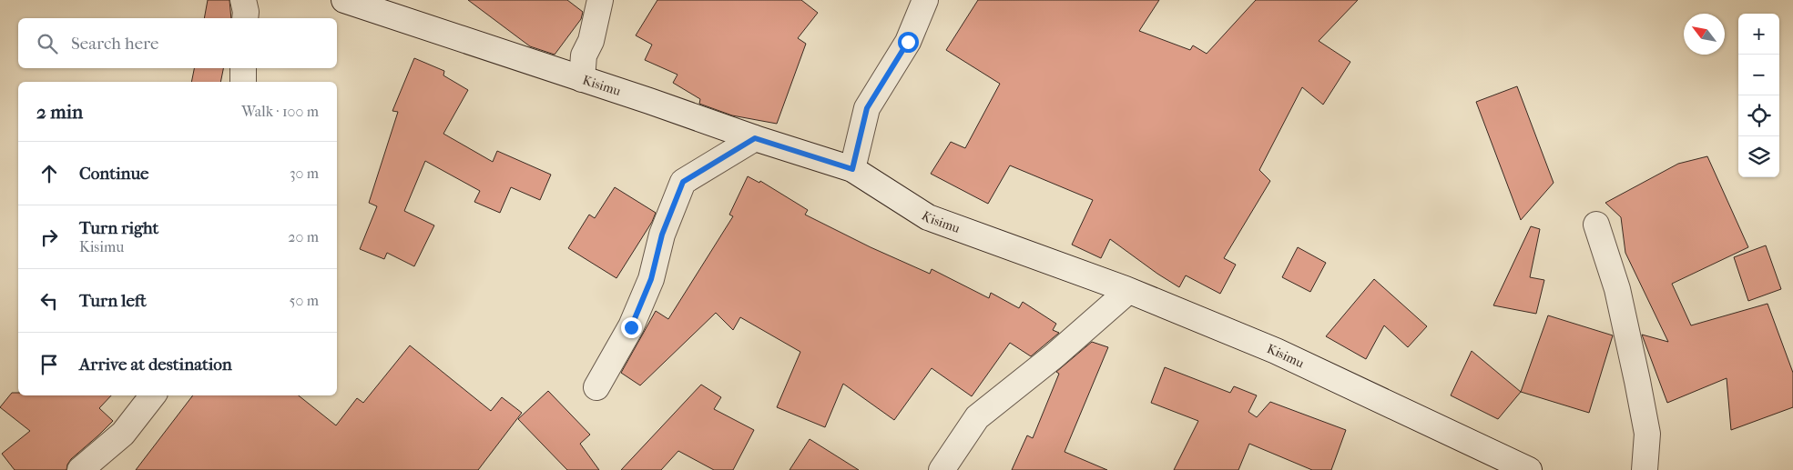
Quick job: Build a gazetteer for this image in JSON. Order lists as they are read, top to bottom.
{
  "streets": {
    "street": ["Kisimu"]
  },
  "north": "top left",
  "page": {
    "map_buttons": ["+", "−"],
    "search": "Search here",
    "heading": ["2 min", "Walk · 100 m"],
    "list": [
      ["Continue", "30 m"],
      ["Turn right", "Kisimu", "20 m"],
      ["Turn left", "50 m"],
      "Arrive at destination"
    ]
  }
}
